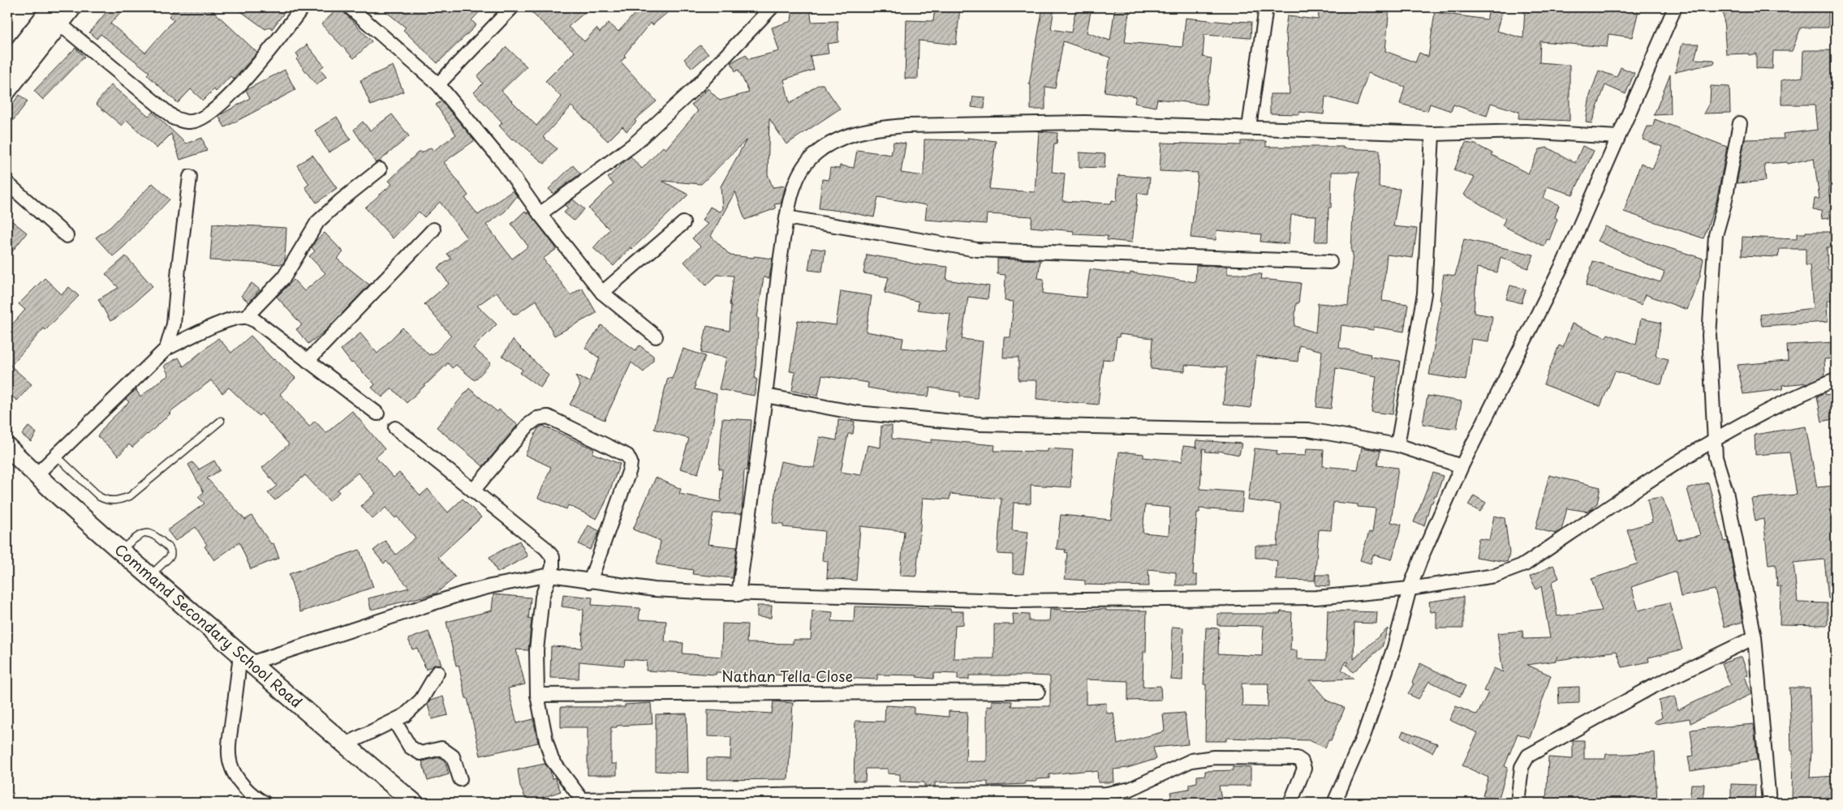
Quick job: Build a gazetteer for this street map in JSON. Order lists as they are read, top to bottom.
{
  "streets": {
    "main road": ["Command Secondary School Road"],
    "street": ["Nathan Tella Close"]
  }
}
